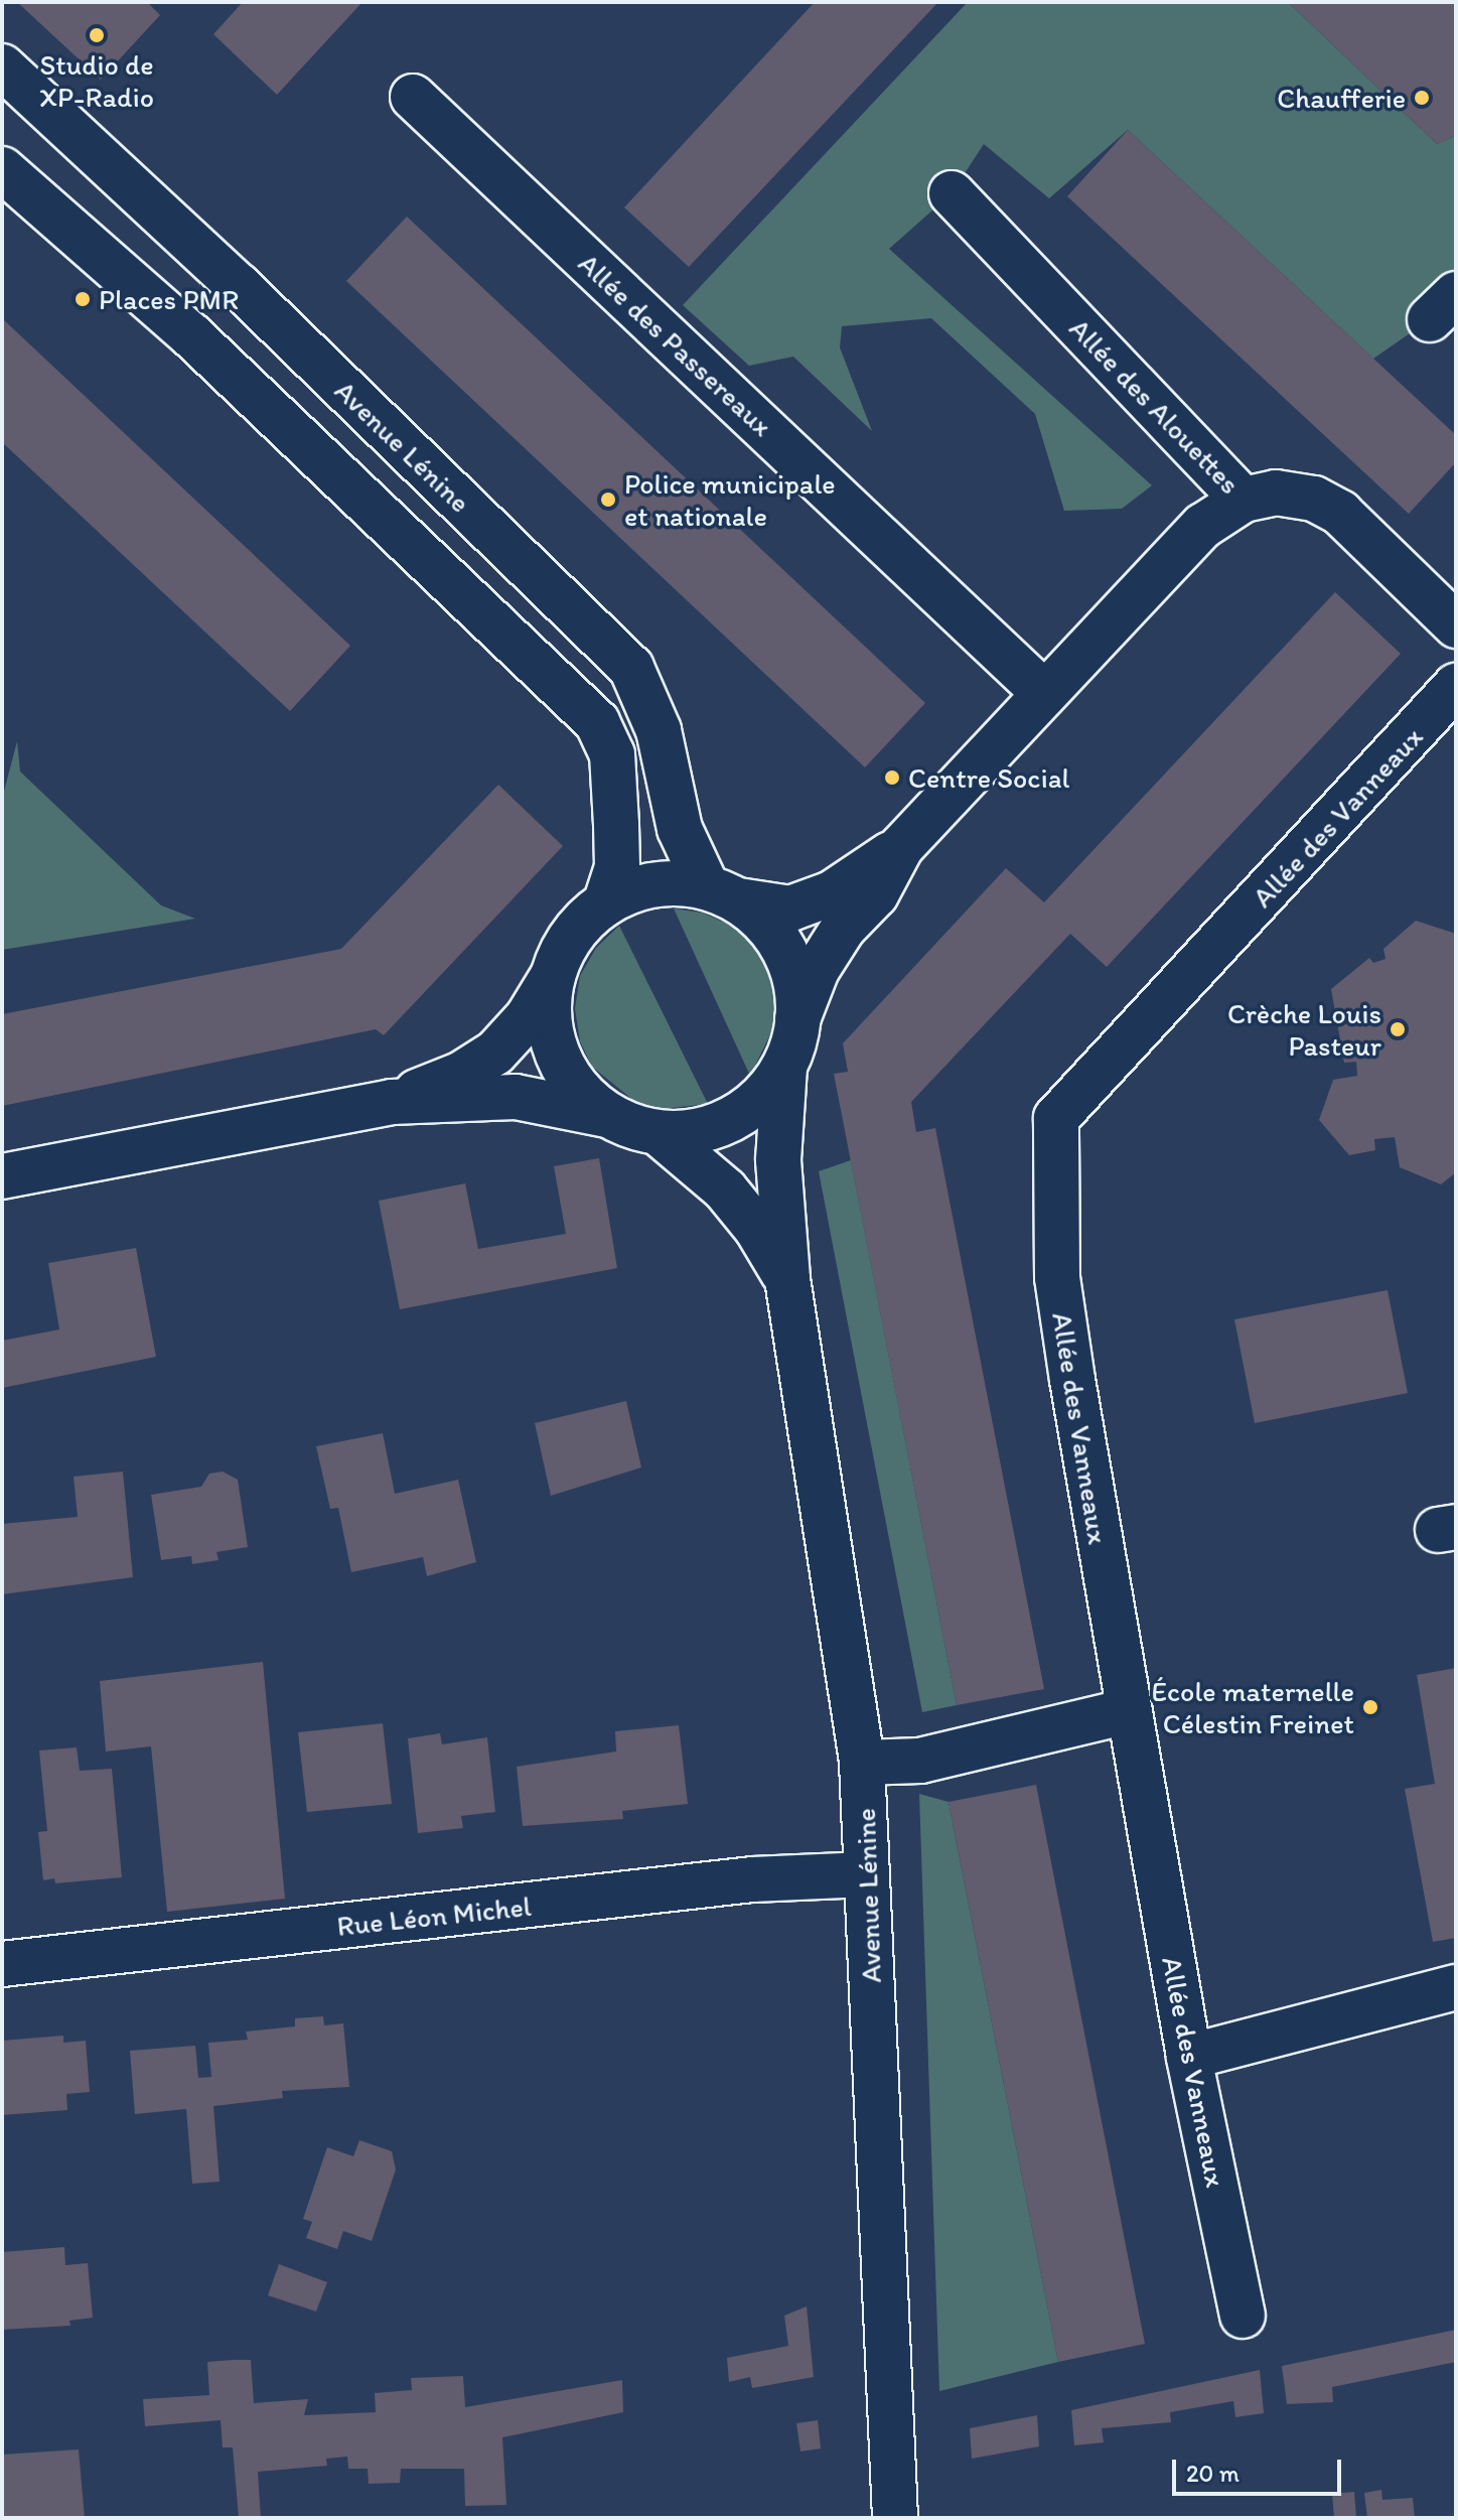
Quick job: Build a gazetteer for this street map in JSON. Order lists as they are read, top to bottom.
{
  "streets": {
    "street": [
      "Allée des Passereaux",
      "Allée des Alouettes",
      "Avenue Lénine",
      "Allée des Vanneaux",
      "Rue Léon Michel"
    ]
  },
  "crossings": [
    ["Avenue Lénine", "Rue Léon Michel"]
  ],
  "places": [
    "Studio de XP-Radio",
    "Chaufferie",
    "Places PMR",
    "Police municipale et nationale",
    "Centre Social",
    "Crèche Louis Pasteur",
    "École maternelle Célestin Freinet"
  ],
  "scale_bar": "20 m"
}
